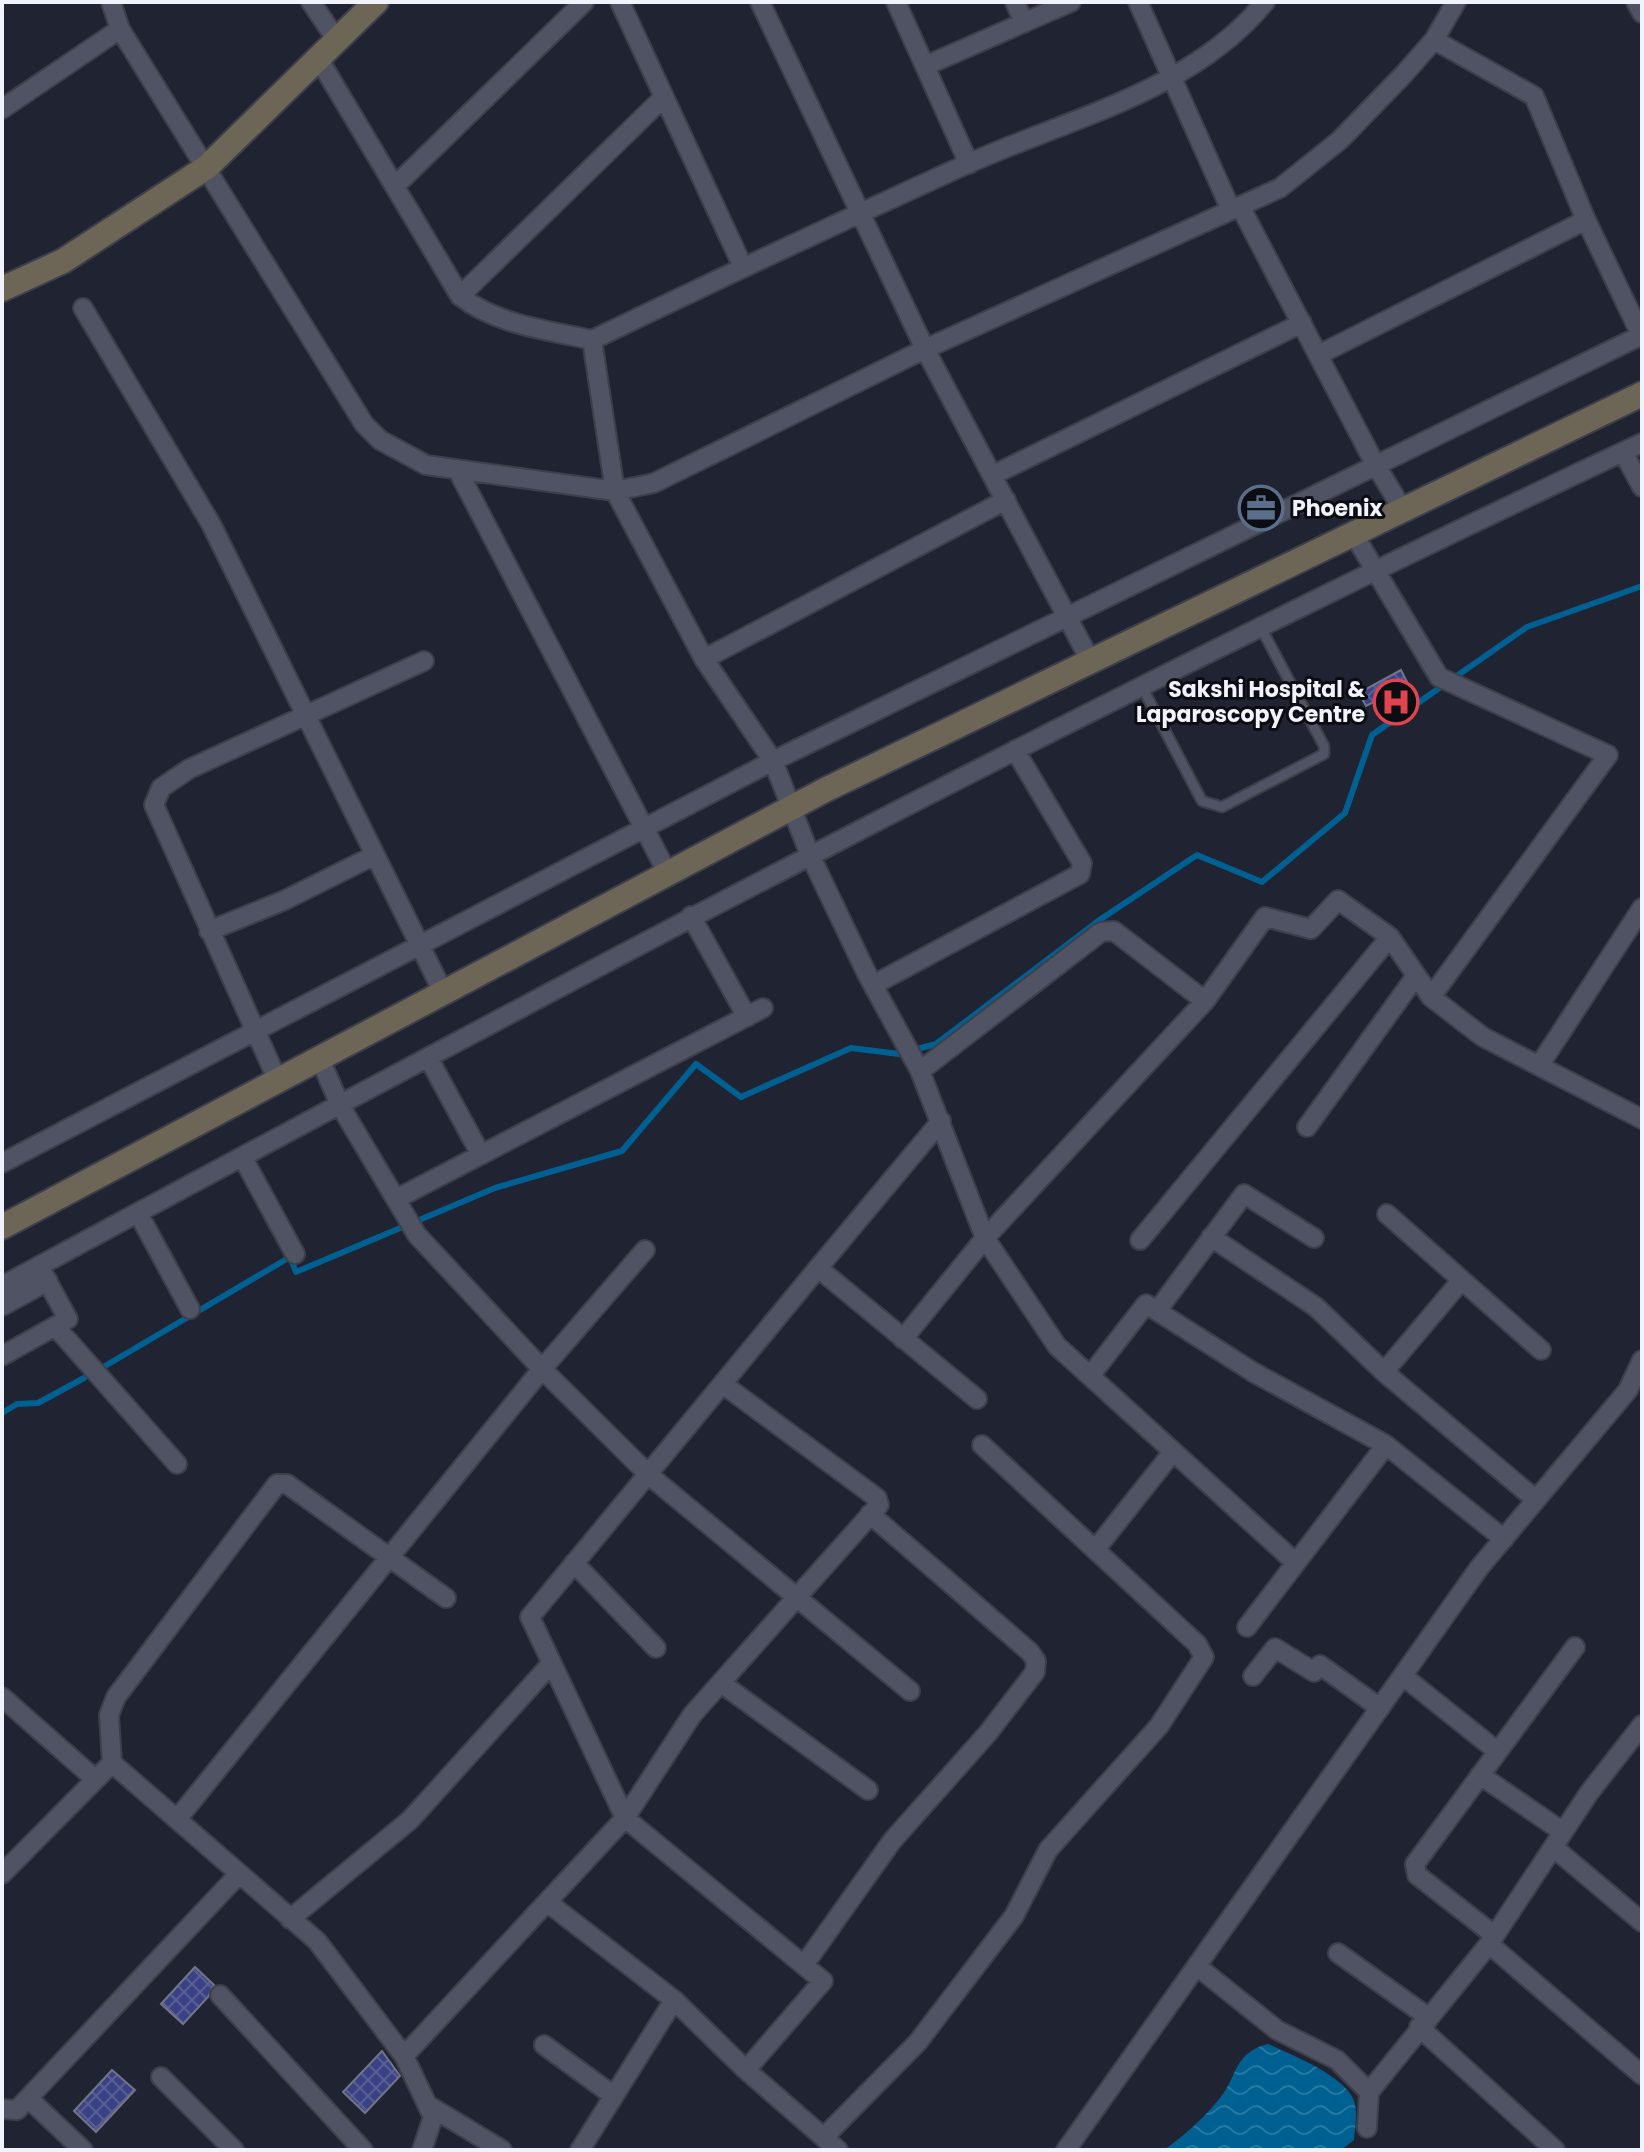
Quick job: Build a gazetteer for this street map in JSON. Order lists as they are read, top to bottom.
{
  "places": {
    "office": ["Phoenix"],
    "hospital": ["Sakshi Hospital & Laparoscopy Centre"]
  }
}
